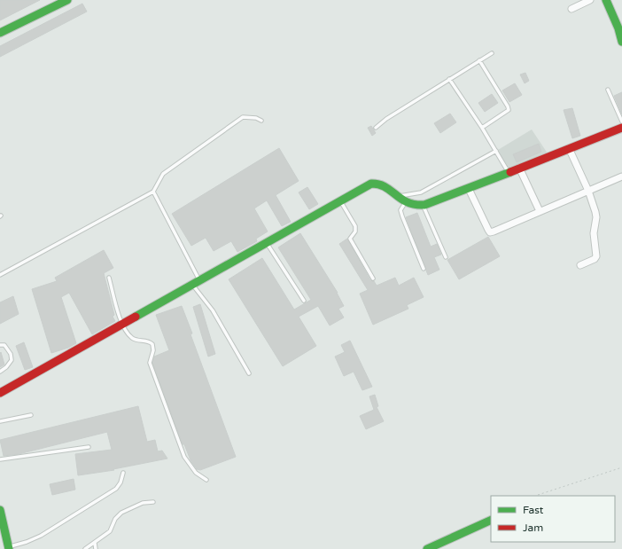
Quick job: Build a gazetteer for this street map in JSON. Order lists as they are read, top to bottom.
{
  "legend": ["Fast", "Jam"]
}
